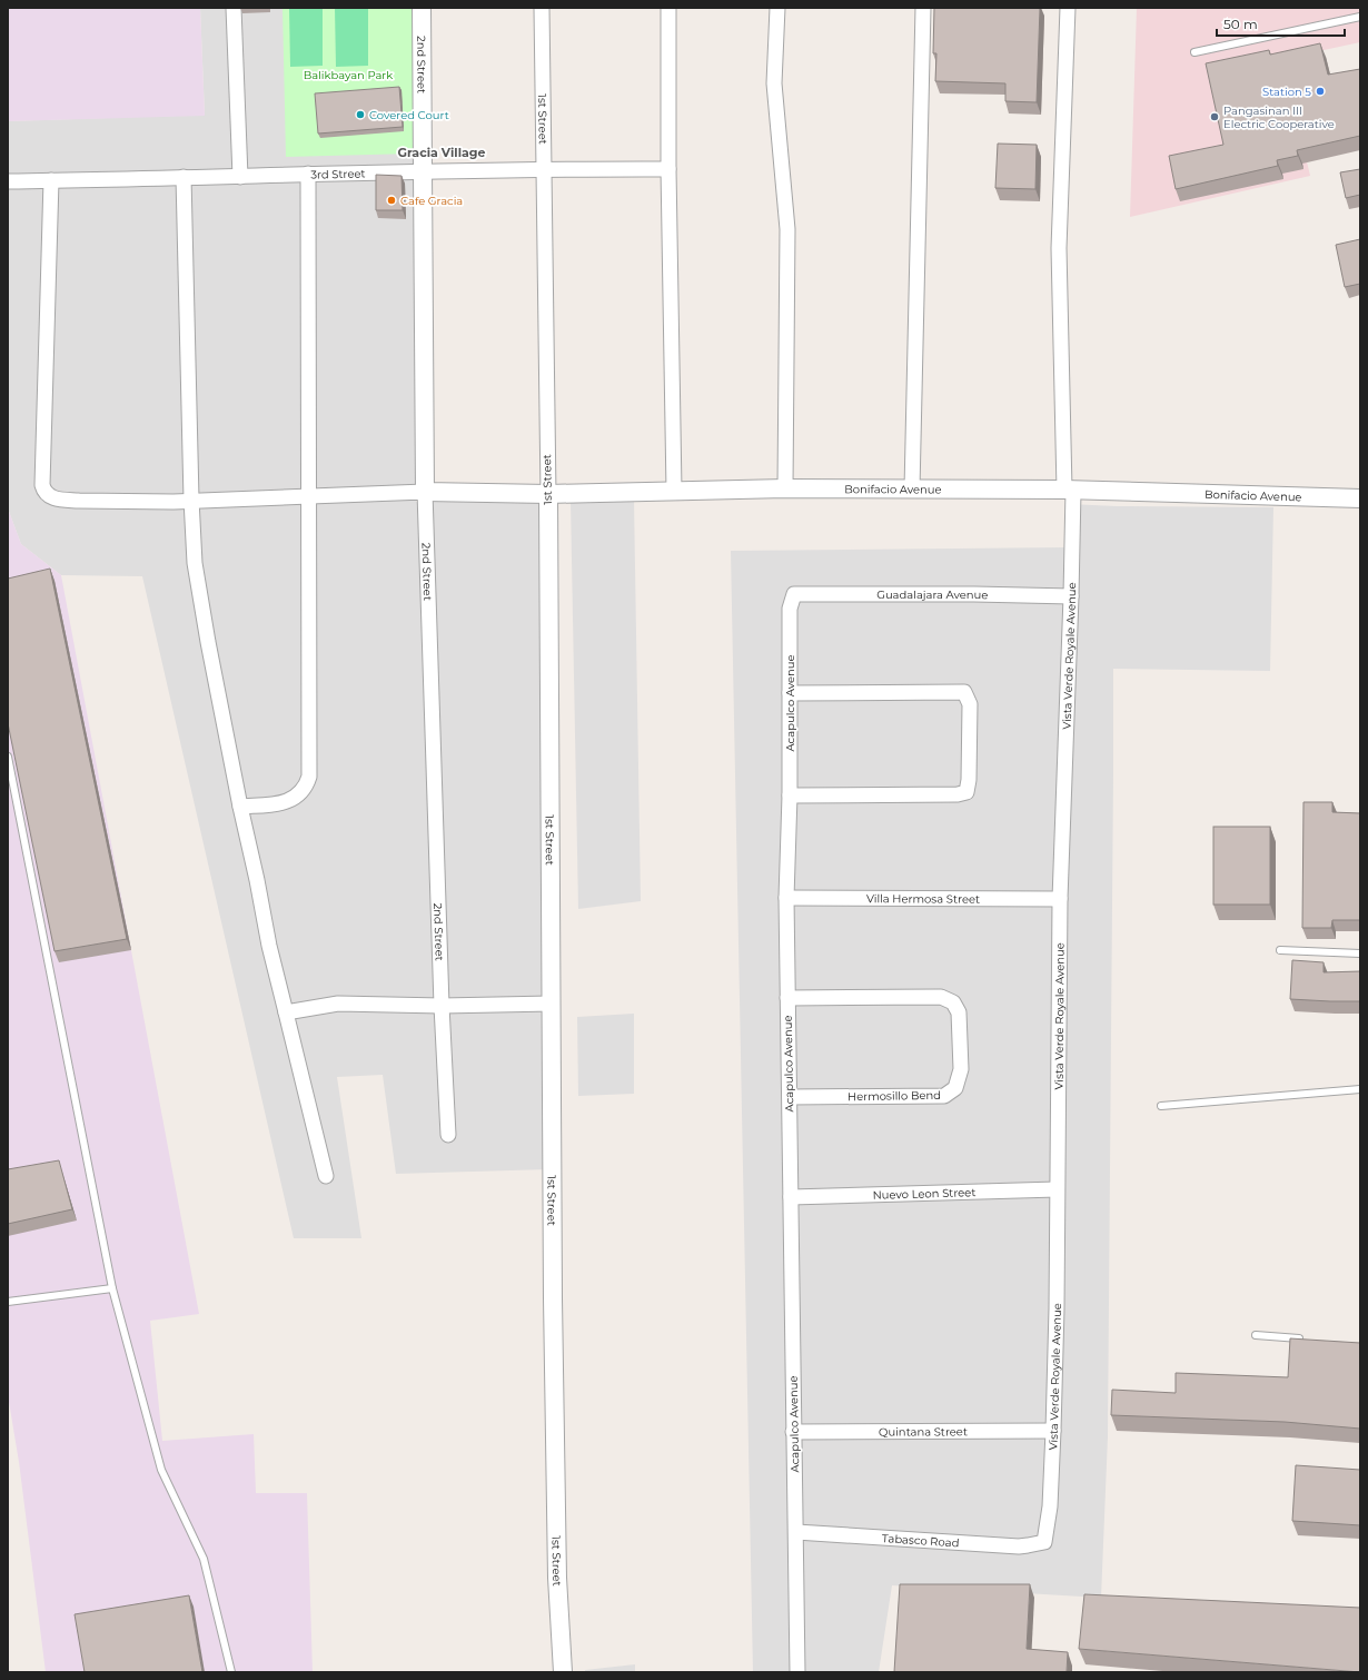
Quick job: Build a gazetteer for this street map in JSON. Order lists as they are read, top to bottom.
{
  "streets": {
    "street": [
      "2nd Street",
      "1st Street",
      "3rd Street",
      "Bonifacio Avenue",
      "Guadalajara Avenue",
      "Vista Verde Royale Avenue",
      "Acapulco Avenue",
      "Villa Hermosa Street",
      "Hermosillo Bend",
      "Nuevo Leon Street",
      "Quintana Street",
      "Tabasco Road"
    ]
  },
  "crossings": [
    ["2nd Street", "3rd Street"],
    ["2nd Street", "Bonifacio Avenue"],
    ["1st Street", "3rd Street"],
    ["1st Street", "Bonifacio Avenue"],
    ["Bonifacio Avenue", "Vista Verde Royale Avenue"],
    ["Guadalajara Avenue", "Vista Verde Royale Avenue"],
    ["Guadalajara Avenue", "Acapulco Avenue"],
    ["Vista Verde Royale Avenue", "Villa Hermosa Street"],
    ["Vista Verde Royale Avenue", "Nuevo Leon Street"],
    ["Vista Verde Royale Avenue", "Quintana Street"],
    ["Vista Verde Royale Avenue", "Tabasco Road"],
    ["Acapulco Avenue", "Villa Hermosa Street"],
    ["Acapulco Avenue", "Hermosillo Bend"],
    ["Acapulco Avenue", "Nuevo Leon Street"],
    ["Acapulco Avenue", "Quintana Street"],
    ["Acapulco Avenue", "Tabasco Road"]
  ],
  "districts": ["Gracia Village"],
  "parks": ["Balikbayan Park"],
  "places": [
    "Station 5",
    "Covered Court",
    "Pangasinan III Electric Cooperative",
    "Cafe Gracia"
  ],
  "scale_bar": "50 m"
}
